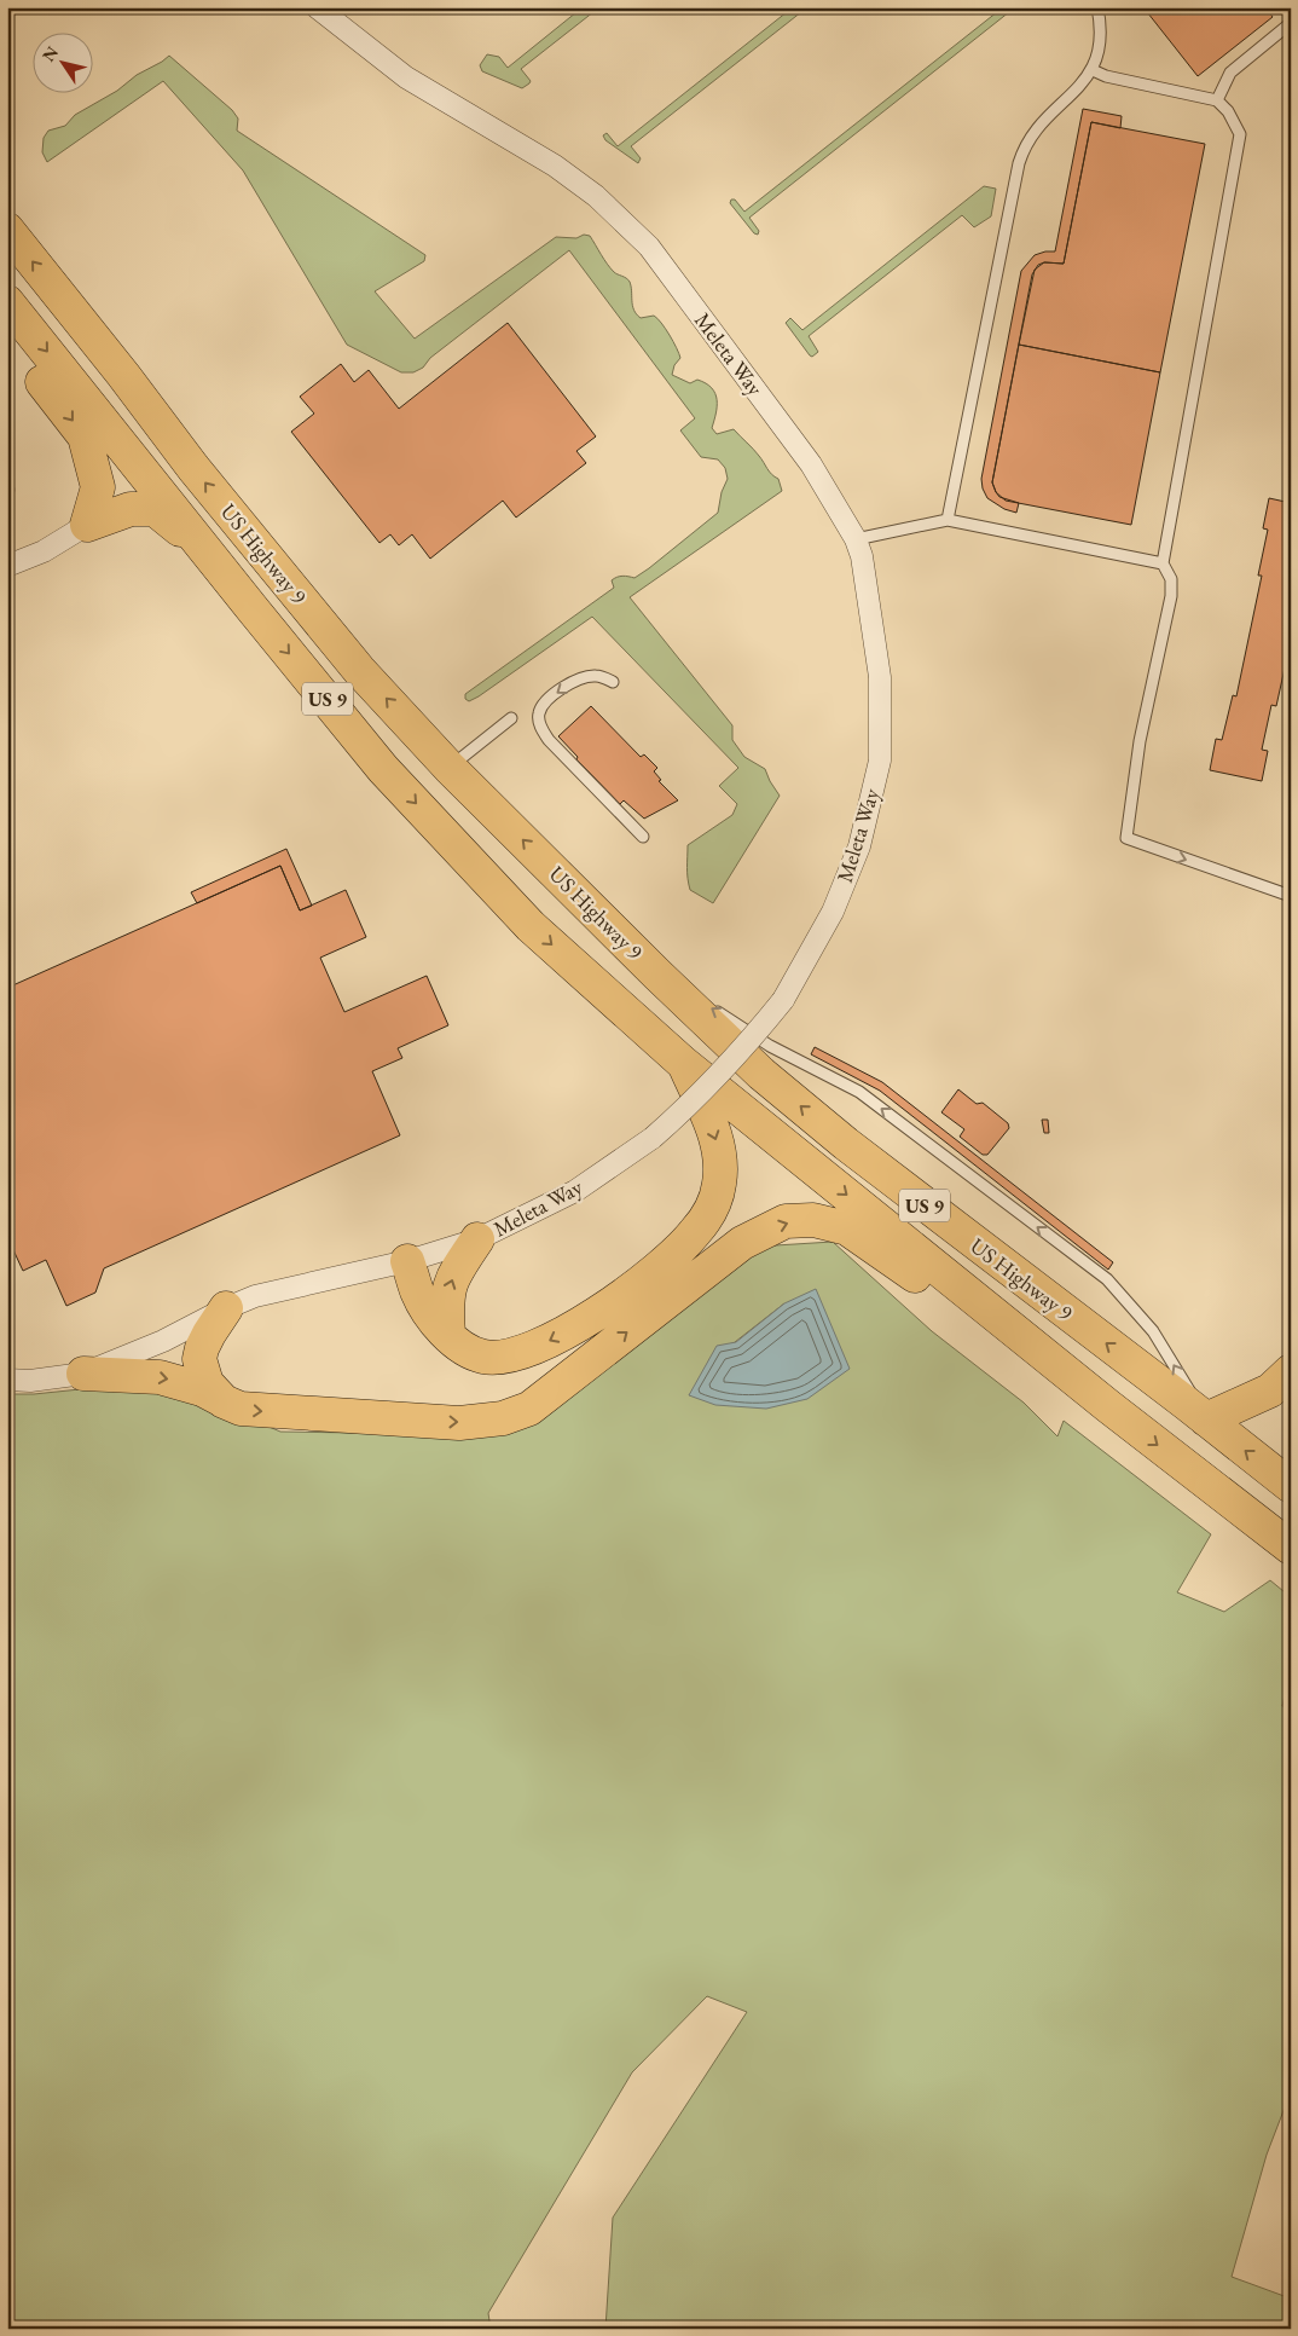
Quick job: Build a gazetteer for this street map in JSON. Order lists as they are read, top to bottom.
{
  "streets": {
    "highway": ["US Highway 9", "US 9"],
    "street": ["Meleta Way"]
  },
  "north": "top left"
}
